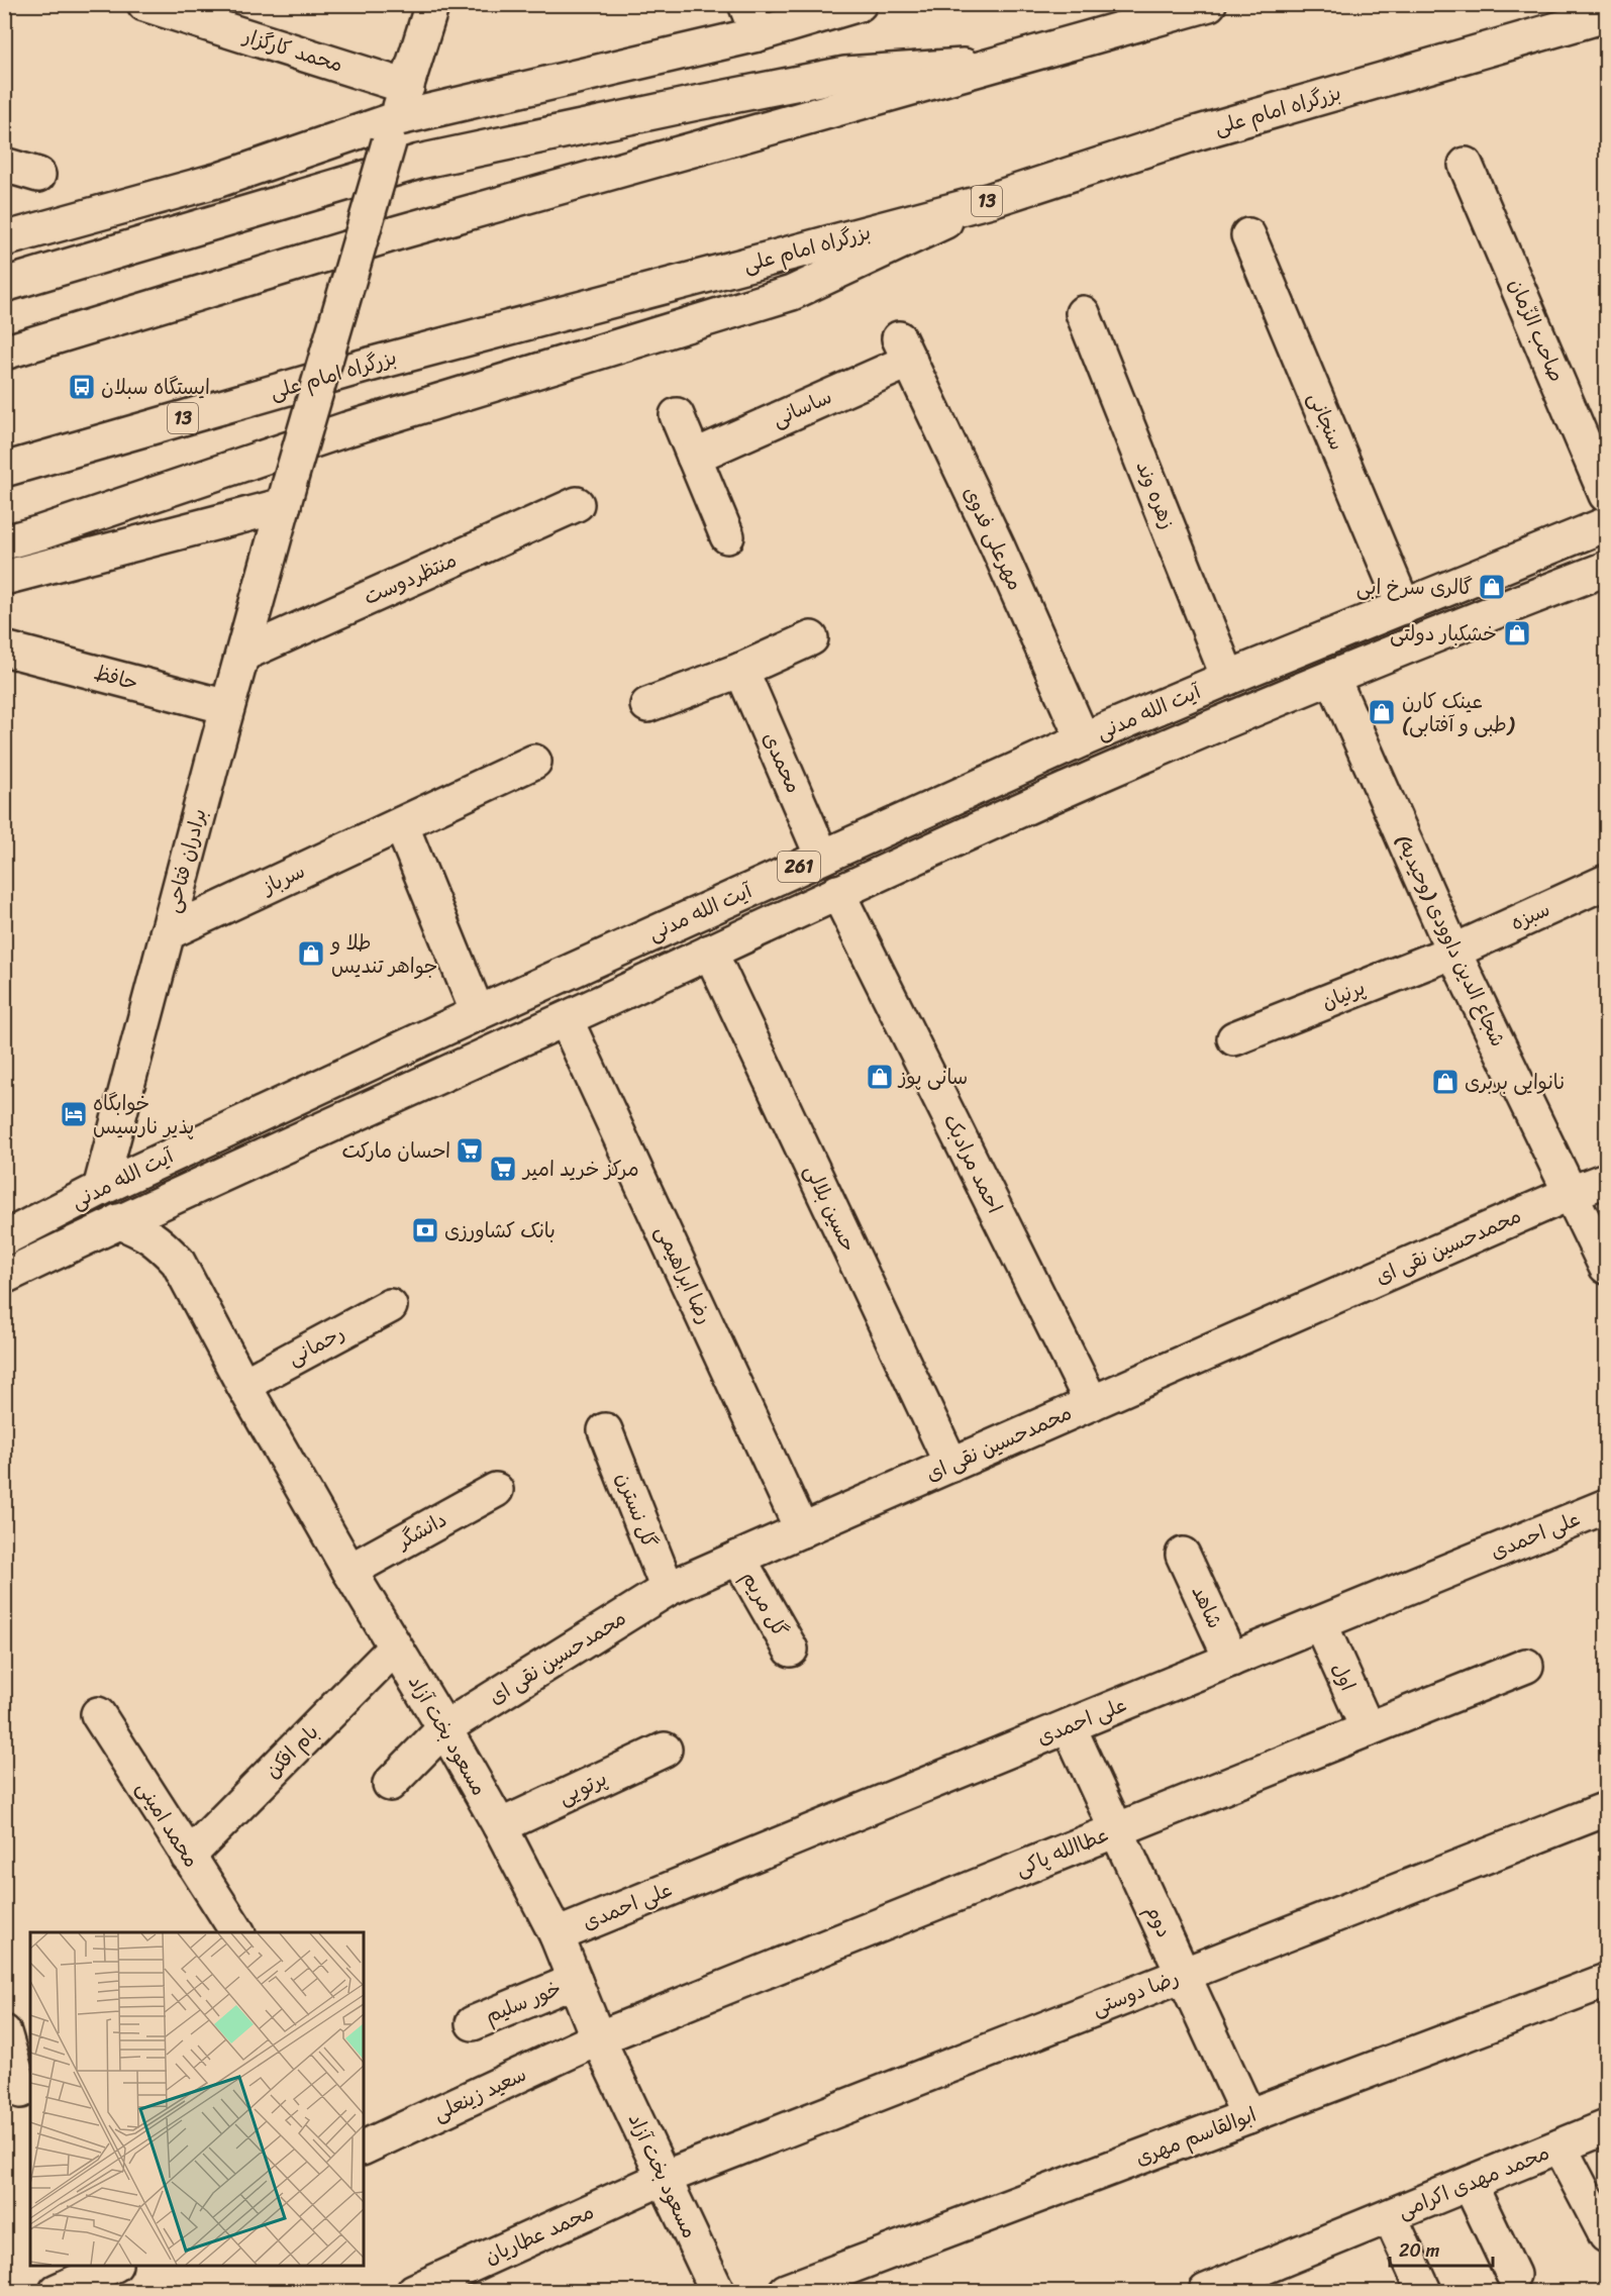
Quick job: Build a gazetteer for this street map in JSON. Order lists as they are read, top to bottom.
{
  "streets": {
    "main road": [
      "محمد کارگزار",
      "بزرگراه امام علی",
      "13",
      "صاحب الزّمان",
      "ساسانی",
      "سنجانی",
      "زهره وند",
      "مهرعلی فدوی",
      "منتظردوست",
      "حافظ",
      "آیت الله مدنی",
      "محمدی",
      "برادران فتاحی",
      "261",
      "سرباز",
      "سبزه",
      "شجاع الدین داوودی (وحیدیه)",
      "پرنیان",
      "احمد مرادبک",
      "حسین بلالی",
      "محمدحسین نقی ای",
      "رضا ابراهیمی",
      "رحمانی",
      "گل نسترن",
      "دانشگر",
      "علی احمدی",
      "گل مریم",
      "شاهد",
      "اول",
      "مسعود بخت آزاد",
      "بام افکن",
      "پرتویی",
      "محمد امینی",
      "عطاالله پاکی",
      "دوم",
      "رضا دوستی",
      "خور سلیم",
      "سعید زینعلی",
      "ابوالقاسم مهری",
      "محمد مهدی اکرامی",
      "محمد عطاریان"
    ]
  },
  "crossings": [
    ["ساسانی", "مهرعلی فدوی"],
    ["سنجانی", "آیت الله مدنی"],
    ["زهره وند", "آیت الله مدنی"],
    ["مهرعلی فدوی", "آیت الله مدنی"],
    ["منتظردوست", "برادران فتاحی"],
    ["حافظ", "برادران فتاحی"],
    ["آیت الله مدنی", "محمدی"],
    ["آیت الله مدنی", "برادران فتاحی"],
    ["آیت الله مدنی", "شجاع الدین داوودی (وحیدیه)"],
    ["آیت الله مدنی", "احمد مرادبک"],
    ["آیت الله مدنی", "حسین بلالی"],
    ["آیت الله مدنی", "رضا ابراهیمی"],
    ["آیت الله مدنی", "مسعود بخت آزاد"],
    ["برادران فتاحی", "سرباز"],
    ["سبزه", "شجاع الدین داوودی (وحیدیه)"],
    ["سبزه", "پرنیان"],
    ["شجاع الدین داوودی (وحیدیه)", "پرنیان"],
    ["شجاع الدین داوودی (وحیدیه)", "محمدحسین نقی ای"],
    ["احمد مرادبک", "محمدحسین نقی ای"],
    ["حسین بلالی", "محمدحسین نقی ای"],
    ["محمدحسین نقی ای", "رضا ابراهیمی"],
    ["محمدحسین نقی ای", "گل نسترن"],
    ["محمدحسین نقی ای", "گل مریم"],
    ["محمدحسین نقی ای", "مسعود بخت آزاد"],
    ["رحمانی", "مسعود بخت آزاد"],
    ["دانشگر", "مسعود بخت آزاد"],
    ["علی احمدی", "شاهد"],
    ["علی احمدی", "اول"],
    ["علی احمدی", "مسعود بخت آزاد"],
    ["علی احمدی", "دوم"],
    ["اول", "عطاالله پاکی"],
    ["مسعود بخت آزاد", "بام افکن"],
    ["مسعود بخت آزاد", "پرتویی"],
    ["مسعود بخت آزاد", "عطاالله پاکی"],
    ["مسعود بخت آزاد", "رضا دوستی"],
    ["مسعود بخت آزاد", "خور سلیم"],
    ["مسعود بخت آزاد", "سعید زینعلی"],
    ["مسعود بخت آزاد", "محمد عطاریان"],
    ["بام افکن", "محمد امینی"],
    ["عطاالله پاکی", "دوم"],
    ["عطاالله پاکی", "سعید زینعلی"],
    ["دوم", "رضا دوستی"],
    ["دوم", "ابوالقاسم مهری"],
    ["رضا دوستی", "محمد عطاریان"]
  ],
  "places": {
    "bus stop": ["ایستگاه سبلان"],
    "shop": [
      "گالری سرخ ابی",
      "خشکبار دولتی",
      "عینک کارن (طبی و آفتابی)",
      "طلا و جواهر تندیس",
      "سانی پوز",
      "نانوایی بربری"
    ],
    "hotel": ["خوابگاه پذیر نارسیس"],
    "supermarket": ["احسان مارکت", "مرکز خرید امیر"],
    "bank": ["بانک کشاورزی"]
  },
  "scale_bar": "20 m"
}
